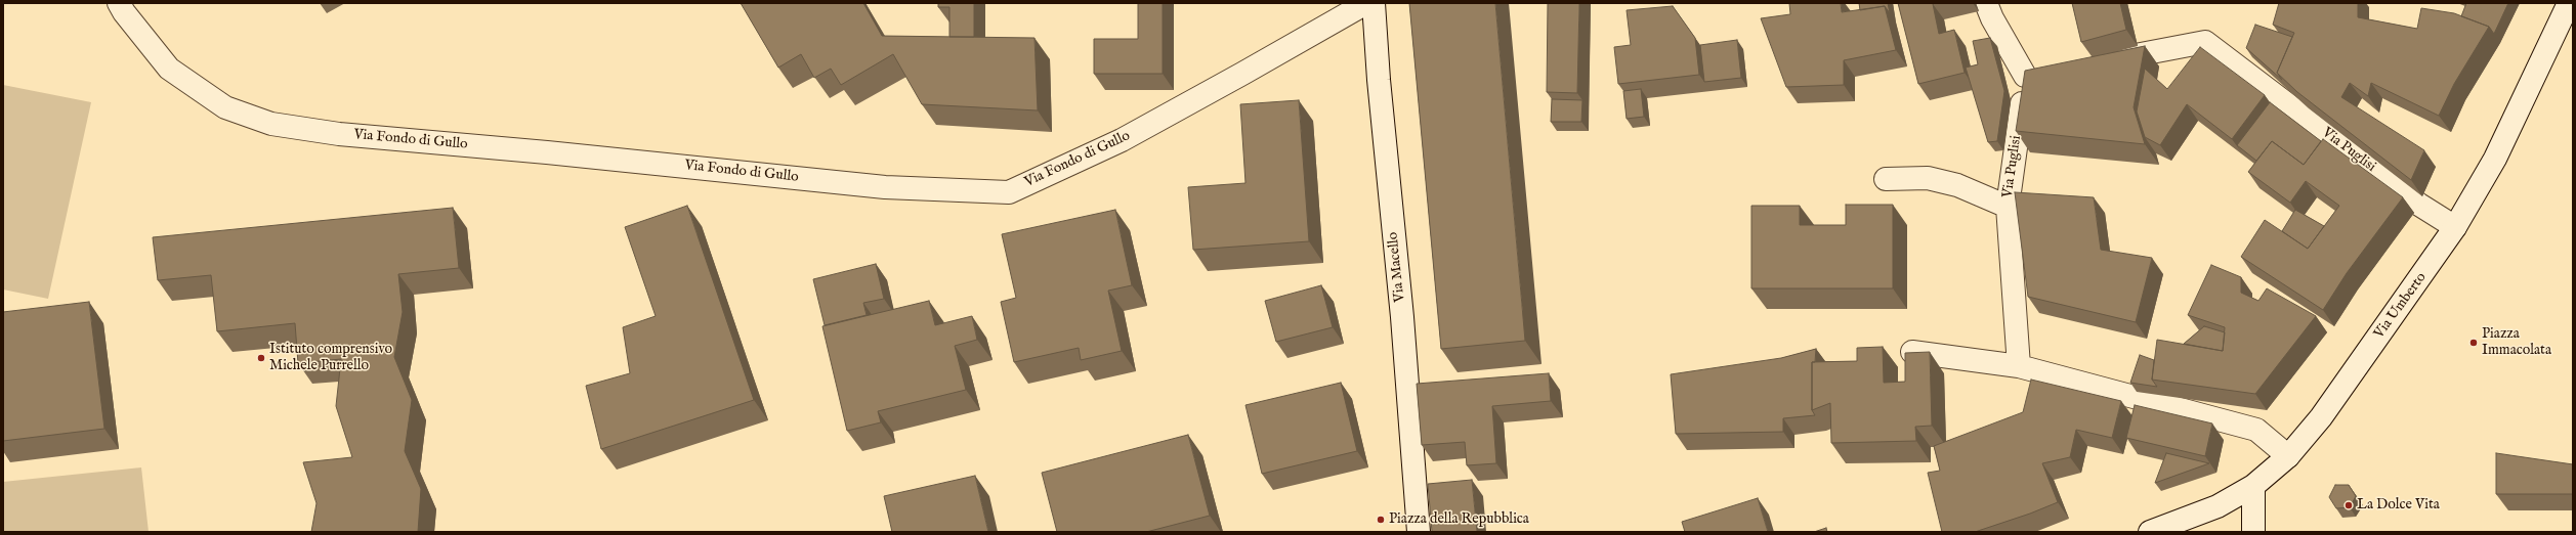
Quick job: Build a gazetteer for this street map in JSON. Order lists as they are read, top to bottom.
{
  "streets": {
    "street": [
      "Via Fondo di Gullo",
      "Via Puglisi",
      "Via Macello",
      "Via Umberto"
    ]
  },
  "crossings": [
    ["Via Puglisi", "Via Umberto"]
  ],
  "places": [
    "Piazza Immacolata",
    "Istituto comprensivo Michele Purrello",
    "La Dolce Vita",
    "Piazza della Repubblica"
  ]
}
